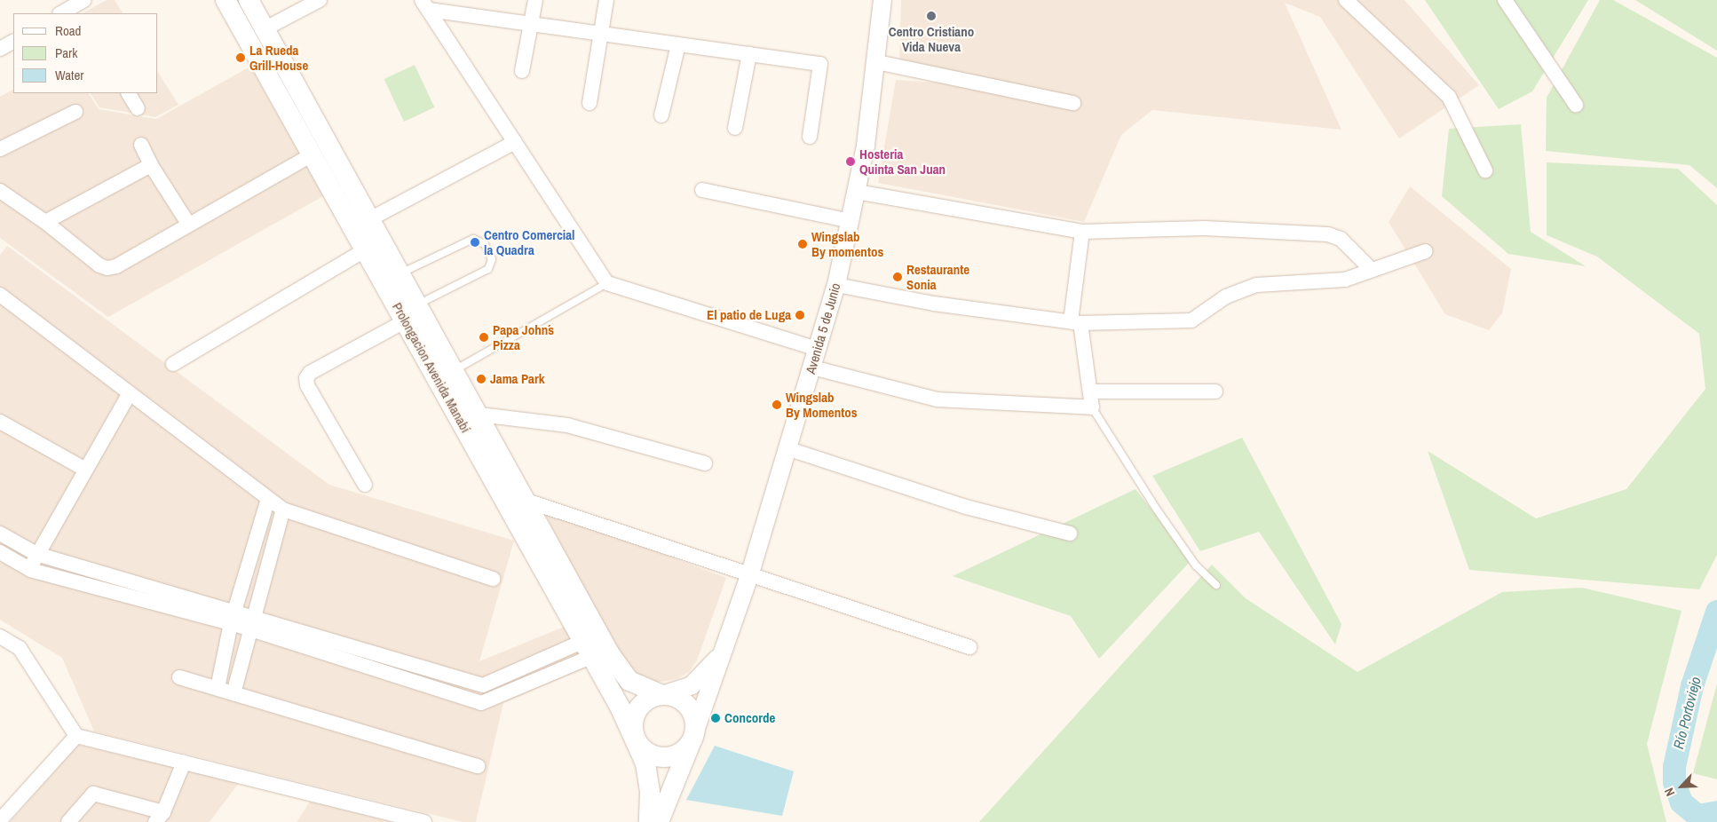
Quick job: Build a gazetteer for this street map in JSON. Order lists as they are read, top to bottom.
{
  "streets": {
    "main road": ["Prolongacion Avenida Manabí"],
    "street": ["Avenida 5 de Junio"]
  },
  "crossings": [
    ["Avenida 5 de Junio", "Prolongacion Avenida Manabí"]
  ],
  "water": ["Río Portoviejo"],
  "places": [
    "Centro Cristiano Vida Nueva",
    "La Rueda Grill-House",
    "Hosteria Quinta San Juan",
    "Centro Comercial la Quadra",
    "Wingslab By momentos",
    "Restaurante Sonia",
    "El patio de Luga",
    "Papa John´s Pizza",
    "Jama Park",
    "Wingslab By Momentos",
    "Concorde"
  ],
  "legend": ["Road", "Park", "Water"],
  "north": "bottom left"
}
